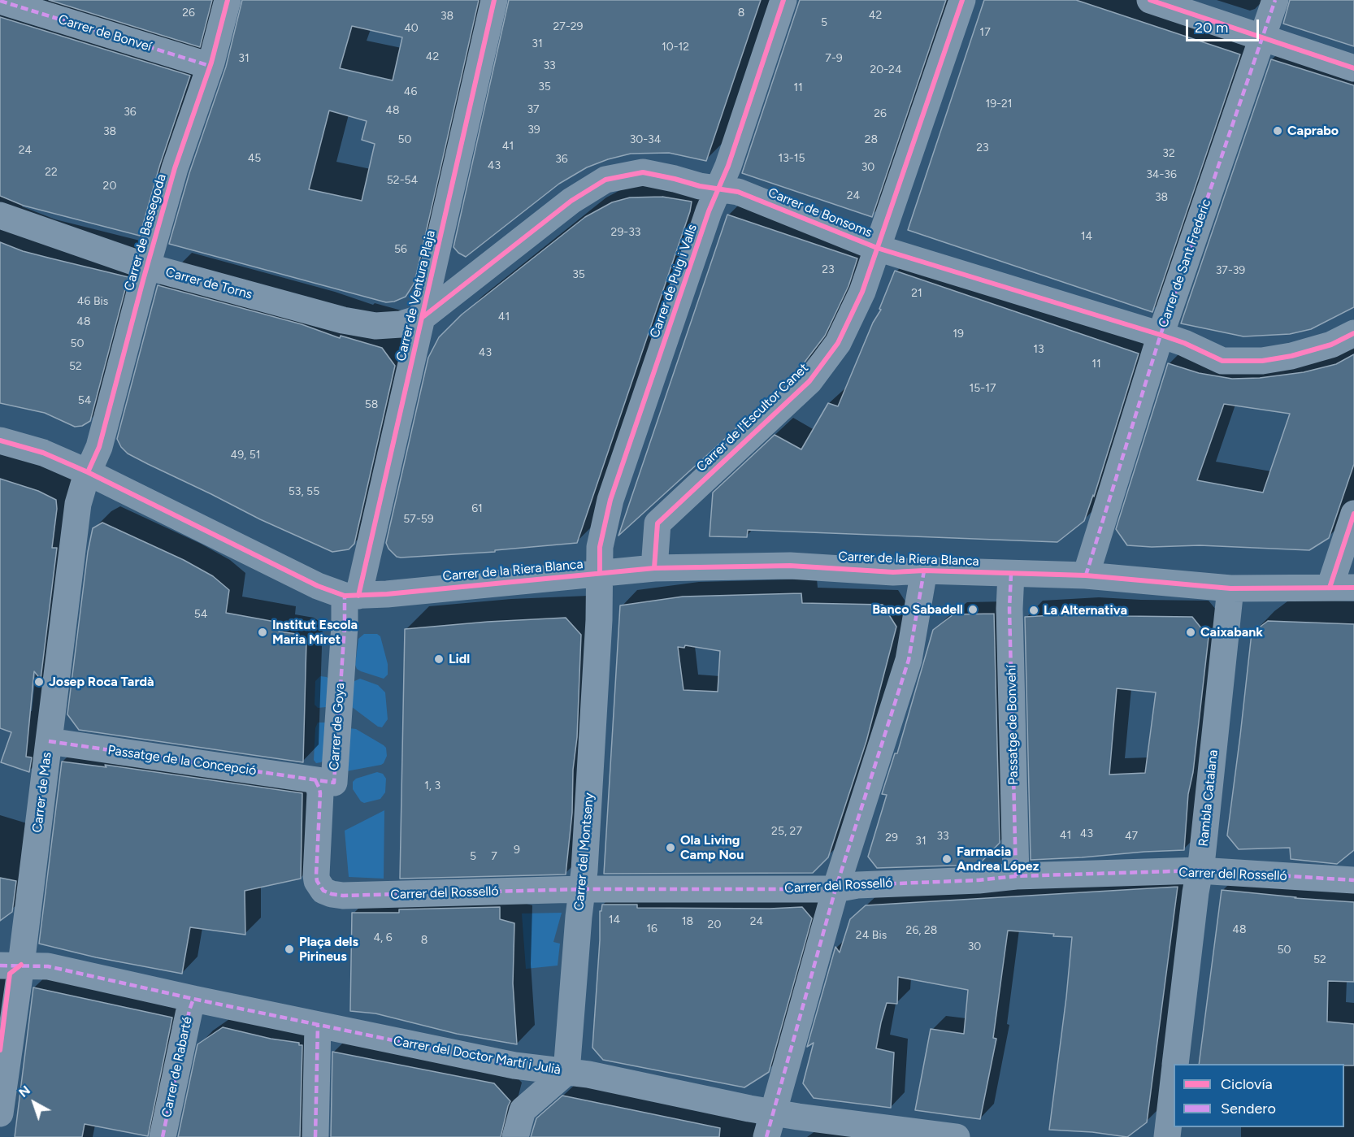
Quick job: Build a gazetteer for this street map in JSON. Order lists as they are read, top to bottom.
{
  "streets": {
    "street": [
      "Carrer de Bonveí",
      "Carrer de Bonsoms",
      "Carrer de Bassegoda",
      "Carrer de Sant Frederic",
      "Carrer de Puig i Valls",
      "Carrer de Torns",
      "Carrer de Ventura Plaja",
      "Carrer de l'Escultor Canet",
      "Carrer de la Riera Blanca",
      "Passatge de Bonvehí",
      "Carrer de Goya",
      "Passatge de la Concepció",
      "Carrer de Mas",
      "Rambla Catalana",
      "Carrer del Montseny",
      "Carrer del Rosselló",
      "Carrer del Doctor Martí i Julià",
      "Carrer de Rabarté"
    ]
  },
  "crossings": [
    ["Carrer de Bonveí", "Carrer de Bassegoda"],
    ["Carrer de Bonsoms", "Carrer de Sant Frederic"],
    ["Carrer de Bonsoms", "Carrer de Puig i Valls"],
    ["Carrer de Bonsoms", "Carrer de Torns"],
    ["Carrer de Bonsoms", "Carrer de Ventura Plaja"],
    ["Carrer de Bonsoms", "Carrer de l'Escultor Canet"],
    ["Carrer de Bassegoda", "Carrer de Torns"],
    ["Carrer de Bassegoda", "Carrer de la Riera Blanca"],
    ["Carrer de Bassegoda", "Carrer de Mas"],
    ["Carrer de Sant Frederic", "Carrer de la Riera Blanca"],
    ["Carrer de Puig i Valls", "Carrer de la Riera Blanca"],
    ["Carrer de Puig i Valls", "Carrer del Montseny"],
    ["Carrer de Torns", "Carrer de Ventura Plaja"],
    ["Carrer de Ventura Plaja", "Carrer de la Riera Blanca"],
    ["Carrer de Ventura Plaja", "Carrer de Goya"],
    ["Carrer de l'Escultor Canet", "Carrer de la Riera Blanca"],
    ["Carrer de la Riera Blanca", "Passatge de Bonvehí"],
    ["Carrer de la Riera Blanca", "Carrer de Goya"],
    ["Carrer de la Riera Blanca", "Carrer de Mas"],
    ["Carrer de la Riera Blanca", "Rambla Catalana"],
    ["Carrer de la Riera Blanca", "Carrer del Montseny"],
    ["Passatge de Bonvehí", "Carrer del Rosselló"],
    ["Carrer de Goya", "Passatge de la Concepció"],
    ["Carrer de Goya", "Carrer del Rosselló"],
    ["Passatge de la Concepció", "Carrer de Mas"],
    ["Carrer de Mas", "Carrer del Doctor Martí i Julià"],
    ["Rambla Catalana", "Carrer del Rosselló"],
    ["Carrer del Montseny", "Carrer del Rosselló"],
    ["Carrer del Montseny", "Carrer del Doctor Martí i Julià"],
    ["Carrer del Doctor Martí i Julià", "Carrer de Rabarté"]
  ],
  "places": [
    "Caprabo",
    "Banco Sabadell",
    "La Alternativa",
    "Institut Escola Maria Miret",
    "Caixabank",
    "Lidl",
    "Josep Roca Tardà",
    "Ola Living Camp Nou",
    "Farmacia Andrea López",
    "Plaça dels Pirineus"
  ],
  "house_numbers": [
    "26",
    "8",
    "42",
    "38",
    "5",
    "27-29",
    "40",
    "17",
    "31",
    "10-12",
    "42",
    "31",
    "7-9",
    "33",
    "20-24",
    "35",
    "11",
    "46",
    "19-21",
    "37",
    "48",
    "36",
    "26",
    "39",
    "38",
    "50",
    "30-34",
    "28",
    "41",
    "23",
    "24",
    "32",
    "45",
    "13-15",
    "36",
    "43",
    "30",
    "22",
    "34-36",
    "52-54",
    "20",
    "24",
    "38",
    "29-33",
    "14",
    "56",
    "23",
    "37-39",
    "35",
    "21",
    "46 Bis",
    "41",
    "48",
    "19",
    "50",
    "13",
    "43",
    "11",
    "52",
    "15-17",
    "54",
    "58",
    "49, 51",
    "53, 55",
    "61",
    "57-59",
    "54",
    "1, 3",
    "25, 27",
    "43",
    "41",
    "33",
    "47",
    "29",
    "31",
    "9",
    "5",
    "7",
    "14",
    "18",
    "24",
    "20",
    "16",
    "48",
    "26, 28",
    "24 Bis",
    "4, 6",
    "8",
    "30",
    "50",
    "52"
  ],
  "legend": ["Ciclovía", "Sendero"],
  "scale_bar": "20 m",
  "north": "top left"
}
